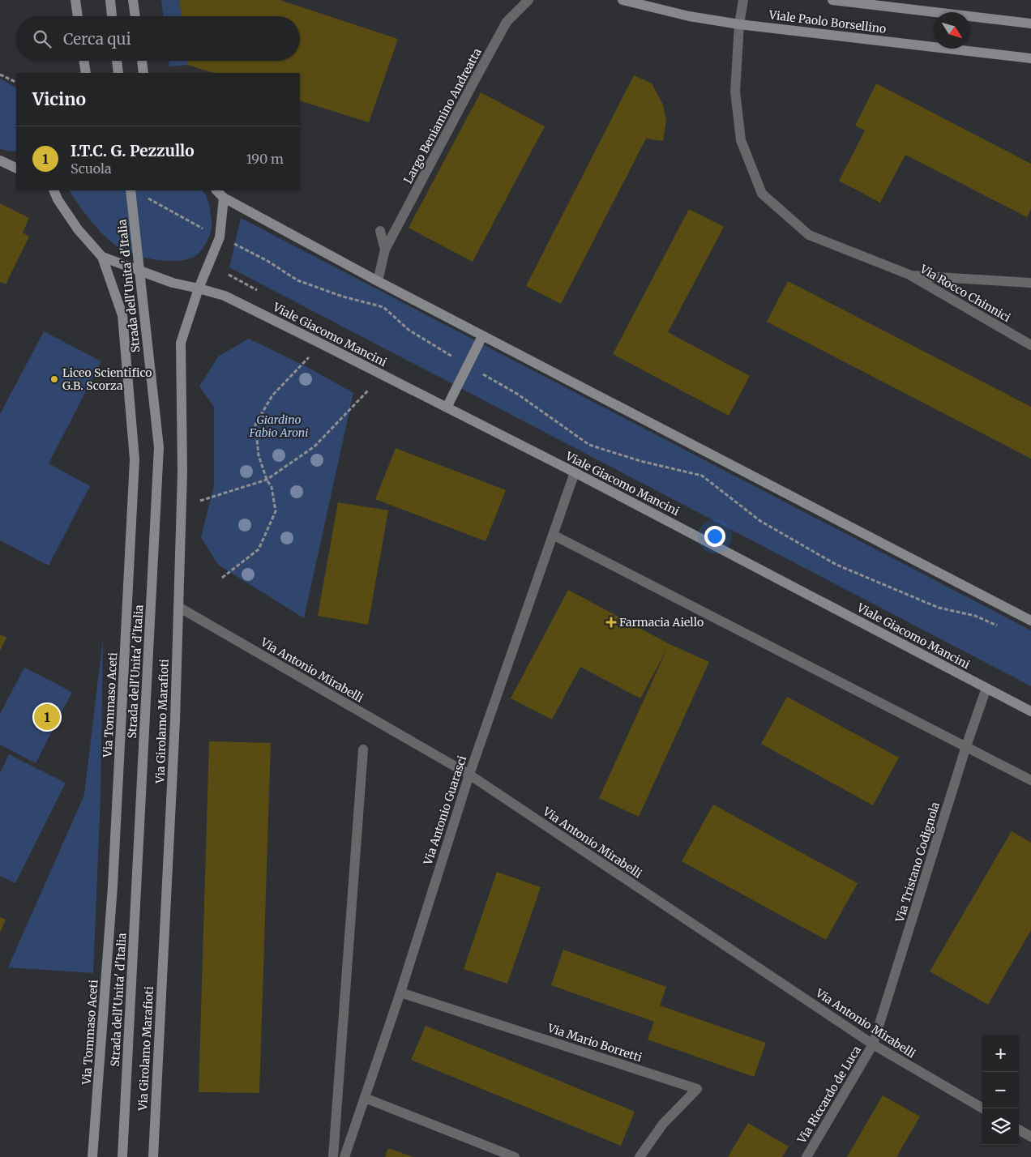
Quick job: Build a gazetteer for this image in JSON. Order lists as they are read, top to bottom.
{
  "streets": {
    "street": [
      "Viale Paolo Borsellino",
      "Largo Beniamino Andreatta",
      "Strada dell'Unita' d'Italia",
      "Via Rocco Chinnici",
      "Viale Giacomo Mancini",
      "Via Antonio Mirabelli",
      "Via Tommaso Aceti",
      "Via Girolamo Marafioti",
      "Via Antonio Guarasci",
      "Via Tristano Codignola",
      "Via Mario Borretti",
      "Via Riccardo de Luca"
    ]
  },
  "crossings": [
    ["Viale Paolo Borsellino", "Via Rocco Chinnici"],
    ["Viale Giacomo Mancini", "Via Tommaso Aceti"],
    ["Viale Giacomo Mancini", "Via Girolamo Marafioti"],
    ["Viale Giacomo Mancini", "Via Antonio Guarasci"],
    ["Viale Giacomo Mancini", "Via Tristano Codignola"],
    ["Via Antonio Mirabelli", "Via Girolamo Marafioti"],
    ["Via Antonio Mirabelli", "Via Antonio Guarasci"],
    ["Via Antonio Mirabelli", "Via Tristano Codignola"],
    ["Via Antonio Mirabelli", "Via Riccardo de Luca"],
    ["Via Antonio Guarasci", "Via Mario Borretti"],
    ["Via Tristano Codignola", "Via Riccardo de Luca"]
  ],
  "parks": ["Giardino Fabio Aroni"],
  "places": {
    "other": ["Liceo Scientifico G.B. Scorza"],
    "health": ["Farmacia Aiello"]
  },
  "north": "bottom right",
  "page": {
    "search": "Cerca qui",
    "heading": "Vicino",
    "list": [
      {
        "mark": "1",
        "name": "I.T.C. G. Pezzullo",
        "note": "Scuola",
        "value": "190 m"
      }
    ],
    "pins": "1",
    "map_buttons": ["+", "−"]
  }
}
